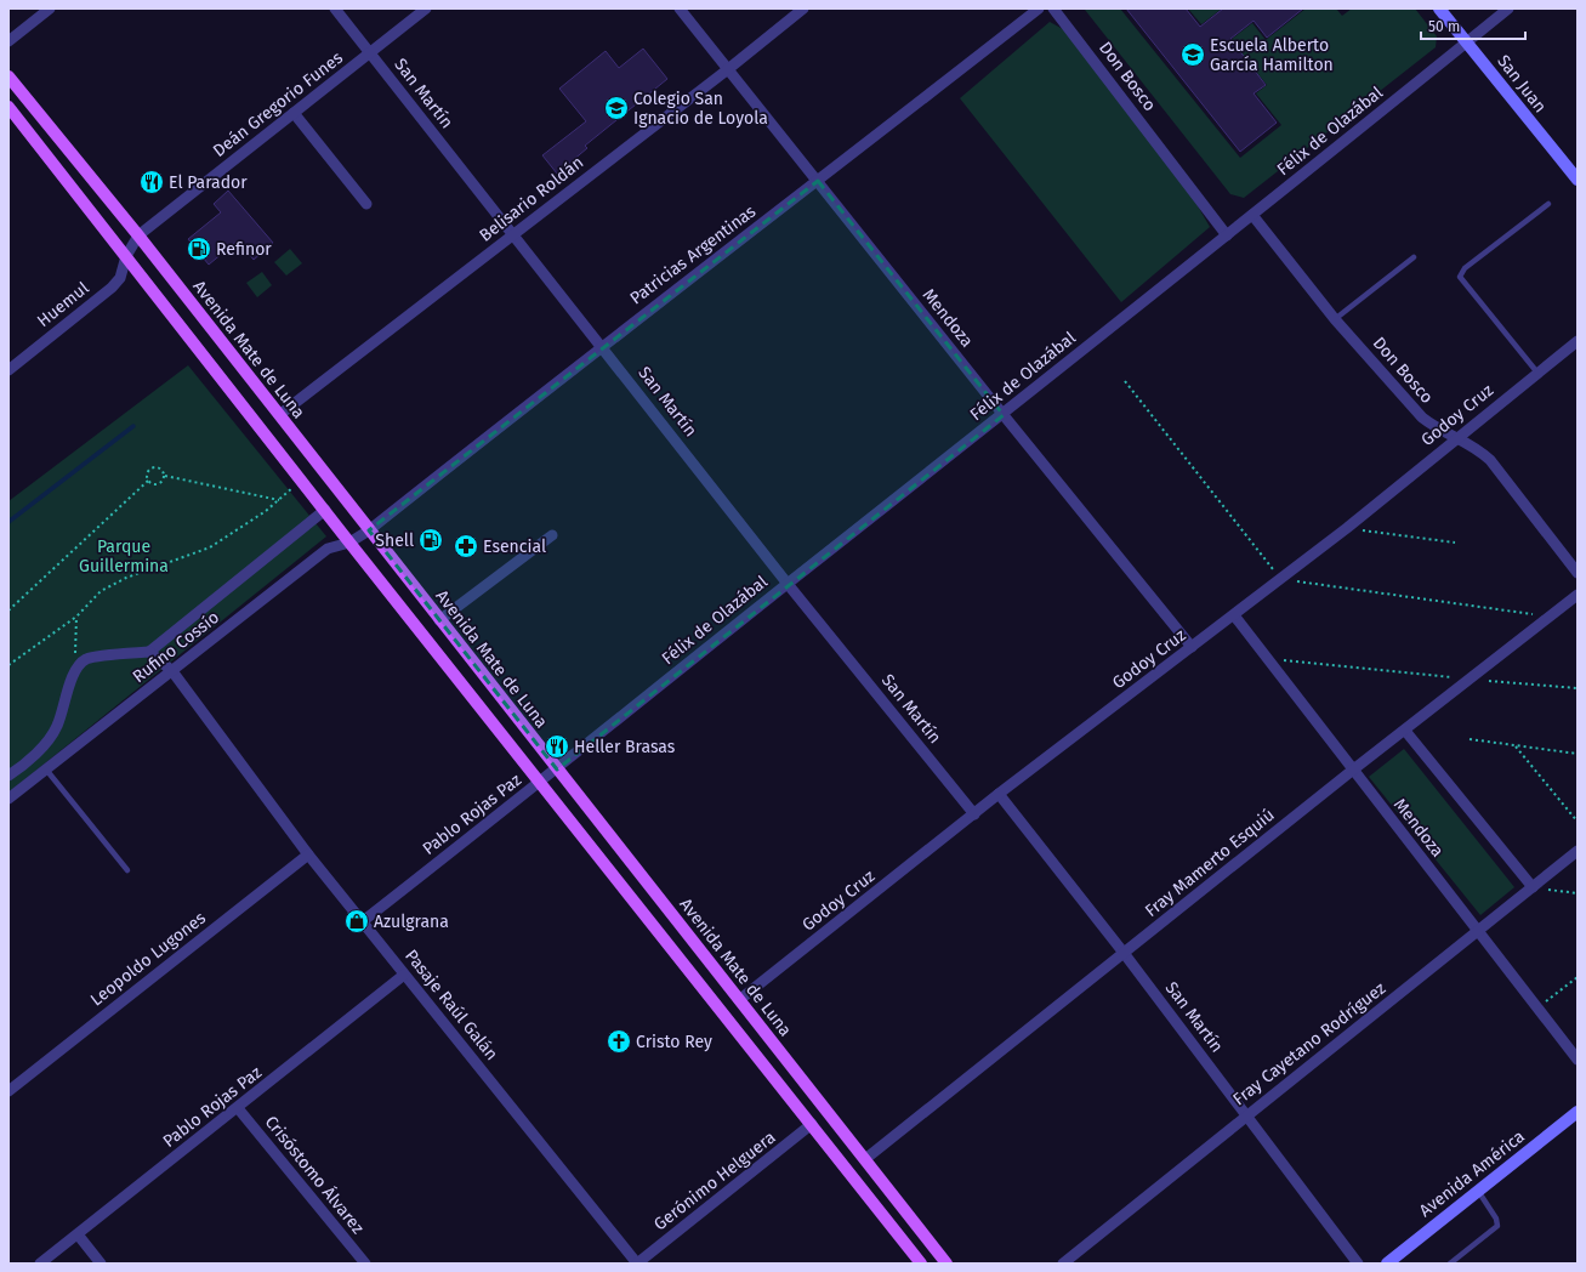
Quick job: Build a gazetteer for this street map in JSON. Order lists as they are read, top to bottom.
{
  "streets": {
    "main road": ["San Juan", "Avenida Mate de Luna", "Avenida América"],
    "street": [
      "Don Bosco",
      "San Martín",
      "Deán Gregorio Funes",
      "Félix de Olazábal",
      "Belisario Roldán",
      "Patricias Argentinas",
      "Huemul",
      "Mendoza",
      "Godoy Cruz",
      "Rufino Cossío",
      "Pablo Rojas Paz",
      "Fray Mamerto Esquiú",
      "Leopoldo Lugones",
      "Pasaje Raúl Galán",
      "Fray Cayetano Rodríguez",
      "Crisóstomo Álvarez",
      "Gerónimo Helguera"
    ]
  },
  "crossings": [
    ["Don Bosco", "Félix de Olazábal"],
    ["Don Bosco", "Godoy Cruz"],
    ["San Juan", "Félix de Olazábal"],
    ["San Martín", "Deán Gregorio Funes"],
    ["San Martín", "Félix de Olazábal"],
    ["San Martín", "Belisario Roldán"],
    ["San Martín", "Patricias Argentinas"],
    ["San Martín", "Godoy Cruz"],
    ["San Martín", "Fray Mamerto Esquiú"],
    ["San Martín", "Fray Cayetano Rodríguez"],
    ["Deán Gregorio Funes", "Huemul"],
    ["Deán Gregorio Funes", "Avenida Mate de Luna"],
    ["Félix de Olazábal", "Mendoza"],
    ["Félix de Olazábal", "Avenida Mate de Luna"],
    ["Félix de Olazábal", "Pablo Rojas Paz"],
    ["Belisario Roldán", "Mendoza"],
    ["Belisario Roldán", "Avenida Mate de Luna"],
    ["Patricias Argentinas", "Mendoza"],
    ["Patricias Argentinas", "Avenida Mate de Luna"],
    ["Patricias Argentinas", "Rufino Cossío"],
    ["Huemul", "Avenida Mate de Luna"],
    ["Mendoza", "Godoy Cruz"],
    ["Mendoza", "Fray Mamerto Esquiú"],
    ["Mendoza", "Fray Cayetano Rodríguez"],
    ["Avenida Mate de Luna", "Godoy Cruz"],
    ["Avenida Mate de Luna", "Rufino Cossío"],
    ["Avenida Mate de Luna", "Pablo Rojas Paz"],
    ["Avenida Mate de Luna", "Fray Mamerto Esquiú"],
    ["Rufino Cossío", "Pasaje Raúl Galán"],
    ["Pablo Rojas Paz", "Pasaje Raúl Galán"],
    ["Pablo Rojas Paz", "Crisóstomo Álvarez"],
    ["Leopoldo Lugones", "Pasaje Raúl Galán"],
    ["Pasaje Raúl Galán", "Gerónimo Helguera"]
  ],
  "parks": ["Parque Guillermina"],
  "places": {
    "school or university": ["Escuela Alberto García Hamilton", "Colegio San Ignacio de Loyola"],
    "restaurant": ["El Parador", "Heller Brasas"],
    "fuel station": ["Refinor", "Shell"],
    "pharmacy": ["Esencial"],
    "shop": ["Azulgrana"],
    "church": ["Cristo Rey"]
  },
  "scale_bar": "50 m"
}
